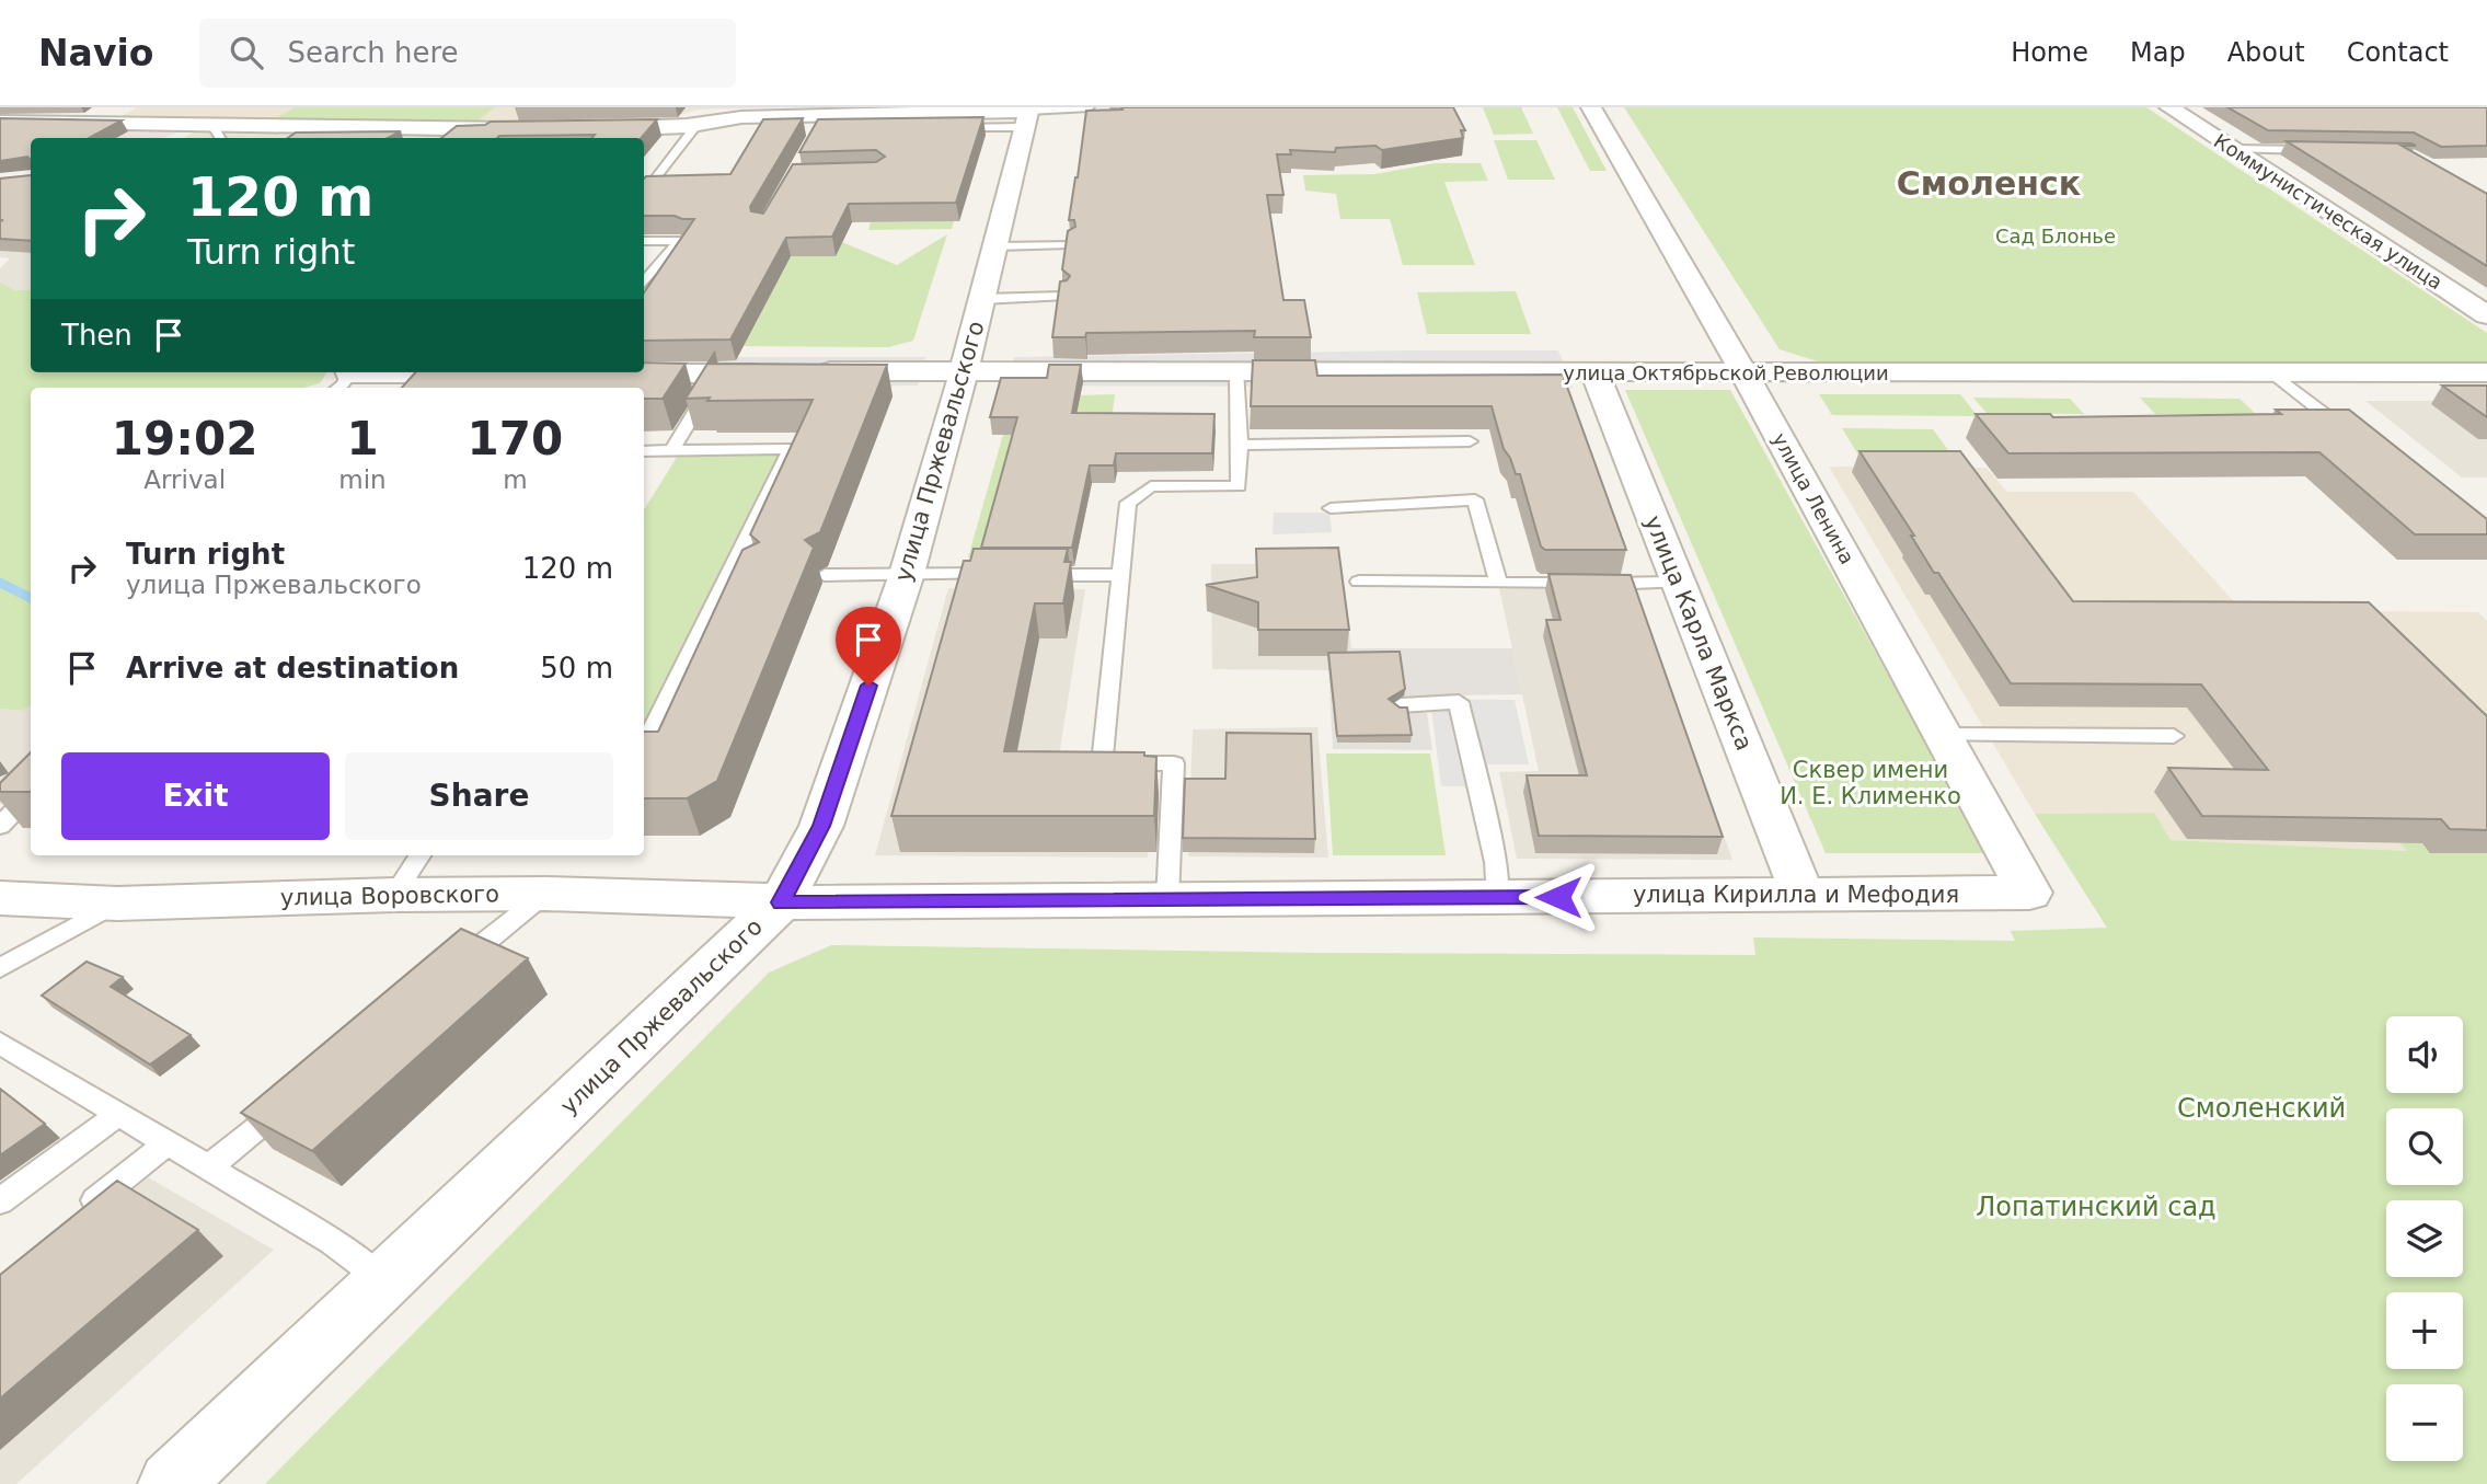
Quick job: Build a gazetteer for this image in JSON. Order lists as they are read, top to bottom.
{
  "streets": {
    "street": [
      "Коммунистическая улица",
      "улица Октябрьской Революции",
      "улица Пржевальского",
      "улица Ленина",
      "улица Карла Маркса",
      "улица Кирилла и Мефодия",
      "улица Воровского"
    ]
  },
  "crossings": [
    ["улица Октябрьской Революции", "улица Пржевальского"],
    ["улица Октябрьской Революции", "улица Ленина"],
    ["улица Октябрьской Революции", "улица Карла Маркса"],
    ["улица Пржевальского", "улица Кирилла и Мефодия"],
    ["улица Пржевальского", "улица Воровского"],
    ["улица Ленина", "улица Кирилла и Мефодия"],
    ["улица Карла Маркса", "улица Кирилла и Мефодия"],
    ["улица Кирилла и Мефодия", "улица Воровского"]
  ],
  "districts": ["Смоленск"],
  "parks": [
    "Сад Блонье",
    "Сквер имени И. Е. Клименко",
    "Смоленский",
    "Лопатинский сад"
  ],
  "page": {
    "header": "Navio",
    "search": "Search here",
    "nav": [
      "Home",
      "Map",
      "About",
      "Contact"
    ],
    "turn": ["120 m", "Turn right"],
    "then": "Then",
    "eta": [
      "19:02",
      "Arrival",
      "1",
      "min",
      "170",
      "m"
    ],
    "list": [
      {
        "name": "Turn right",
        "note": "улица Пржевальского",
        "value": "120 m"
      },
      {
        "name": "Arrive at destination",
        "value": "50 m"
      }
    ],
    "buttons": ["Exit", "Share"],
    "map_buttons": ["+", "−"]
  }
}
